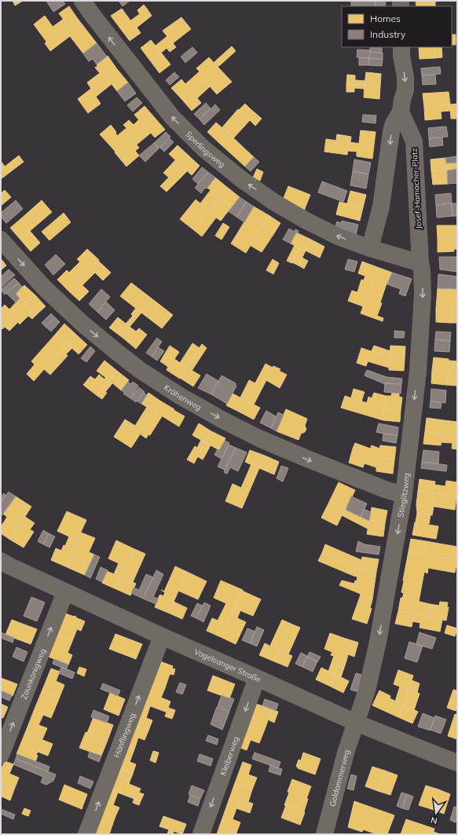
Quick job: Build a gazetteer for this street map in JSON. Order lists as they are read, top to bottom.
{
  "streets": {
    "street": [
      "Sperlingsweg",
      "Josef-Hamacher-Platz",
      "Krähenweg",
      "Stieglitzweg",
      "Vogelsanger Straße",
      "Zaunkönigweg",
      "Hänflingweg",
      "Kleiberweg",
      "Goldammerweg"
    ]
  },
  "crossings": [
    ["Josef-Hamacher-Platz", "Stieglitzweg"],
    ["Krähenweg", "Stieglitzweg"],
    ["Stieglitzweg", "Vogelsanger Straße"],
    ["Stieglitzweg", "Goldammerweg"],
    ["Vogelsanger Straße", "Zaunkönigweg"],
    ["Vogelsanger Straße", "Hänflingweg"],
    ["Vogelsanger Straße", "Kleiberweg"],
    ["Vogelsanger Straße", "Goldammerweg"]
  ],
  "one_way": [
    "Sperlingsweg",
    "Krähenweg",
    "Stieglitzweg",
    "Zaunkönigweg",
    "Hänflingweg",
    "Kleiberweg"
  ],
  "legend": ["Homes", "Industry"],
  "north": "bottom"
}
